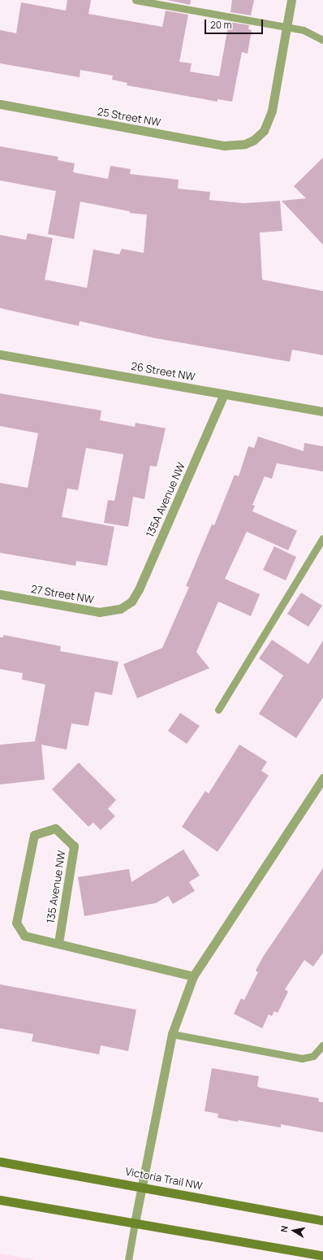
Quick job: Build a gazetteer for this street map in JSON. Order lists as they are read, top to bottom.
{
  "streets": {
    "main road": ["Victoria Trail NW"],
    "street": [
      "25 Street NW",
      "26 Street NW",
      "135A Avenue NW",
      "27 Street NW",
      "135 Avenue NW"
    ]
  },
  "crossings": [
    ["26 Street NW", "135A Avenue NW"],
    ["135A Avenue NW", "27 Street NW"]
  ],
  "scale_bar": "20 m",
  "north": "left"
}
